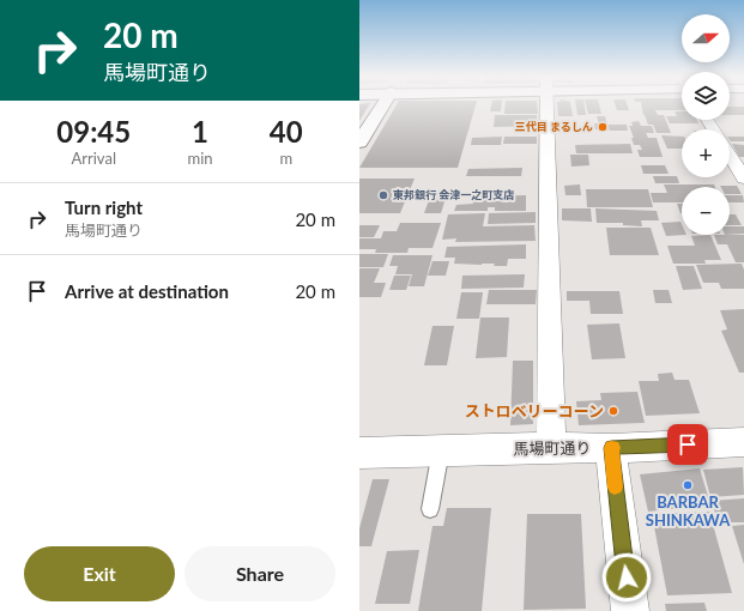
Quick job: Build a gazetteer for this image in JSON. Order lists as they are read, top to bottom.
{
  "streets": {
    "street": ["馬場町通り"]
  },
  "places": [
    "三代目 まるしん",
    "東邦銀行 会津一之町支店",
    "ストロベリーコーン",
    "BARBAR SHINKAWA"
  ],
  "north": "right",
  "page": {
    "turn": ["20 m", "馬場町通り"],
    "map_buttons": ["+", "−"],
    "eta": [
      "09:45",
      "Arrival",
      "1",
      "min",
      "40",
      "m"
    ],
    "list": [
      {
        "name": "Turn right",
        "note": "馬場町通り",
        "value": "20 m"
      },
      {
        "name": "Arrive at destination",
        "value": "20 m"
      }
    ],
    "buttons": ["Exit", "Share"]
  }
}
